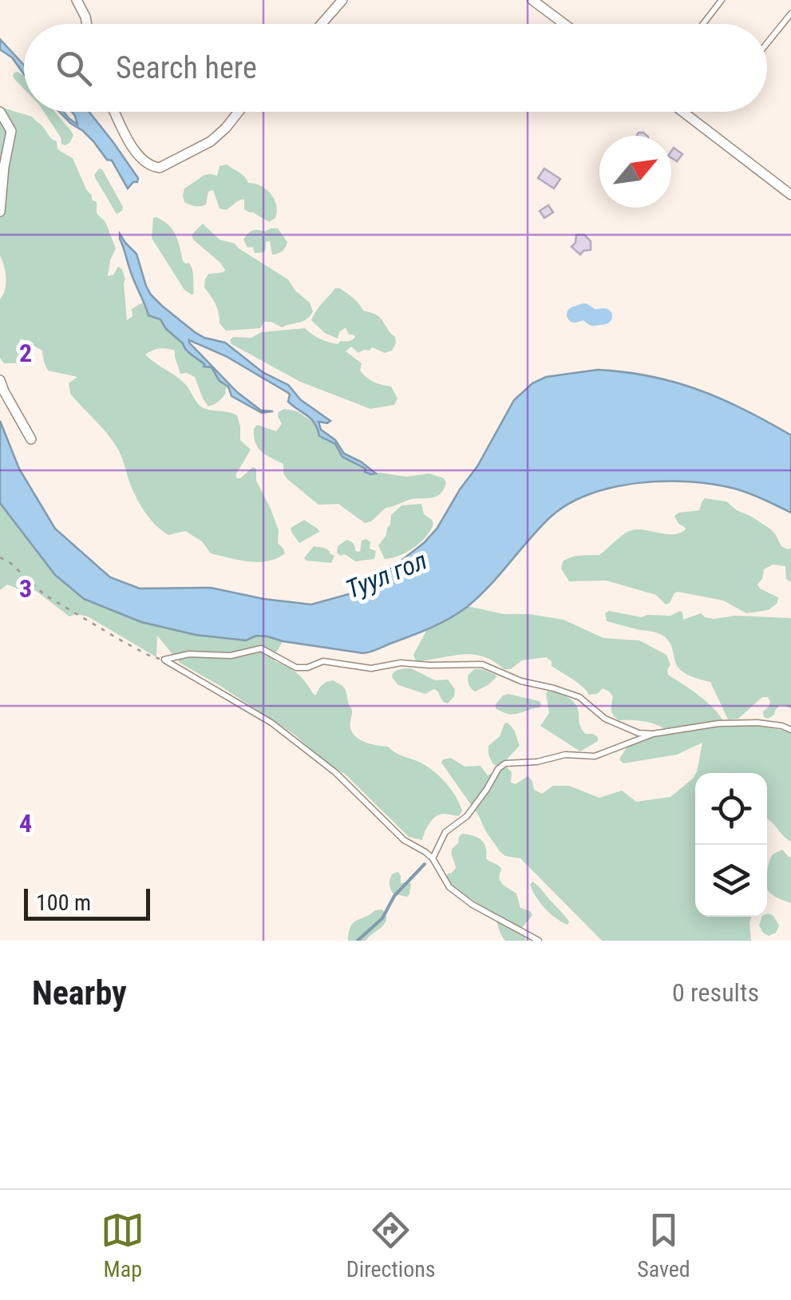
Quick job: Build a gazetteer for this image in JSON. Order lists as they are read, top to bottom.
{
  "water": ["Туул гол"],
  "scale_bar": "100 m",
  "north": "top right",
  "page": {
    "search": "Search here",
    "scale": "100 m",
    "heading": ["Nearby", "0 results"],
    "nav": ["Map", "Directions", "Saved"]
  },
  "grid": {
    "rows": ["2", "3", "4"]
  }
}
